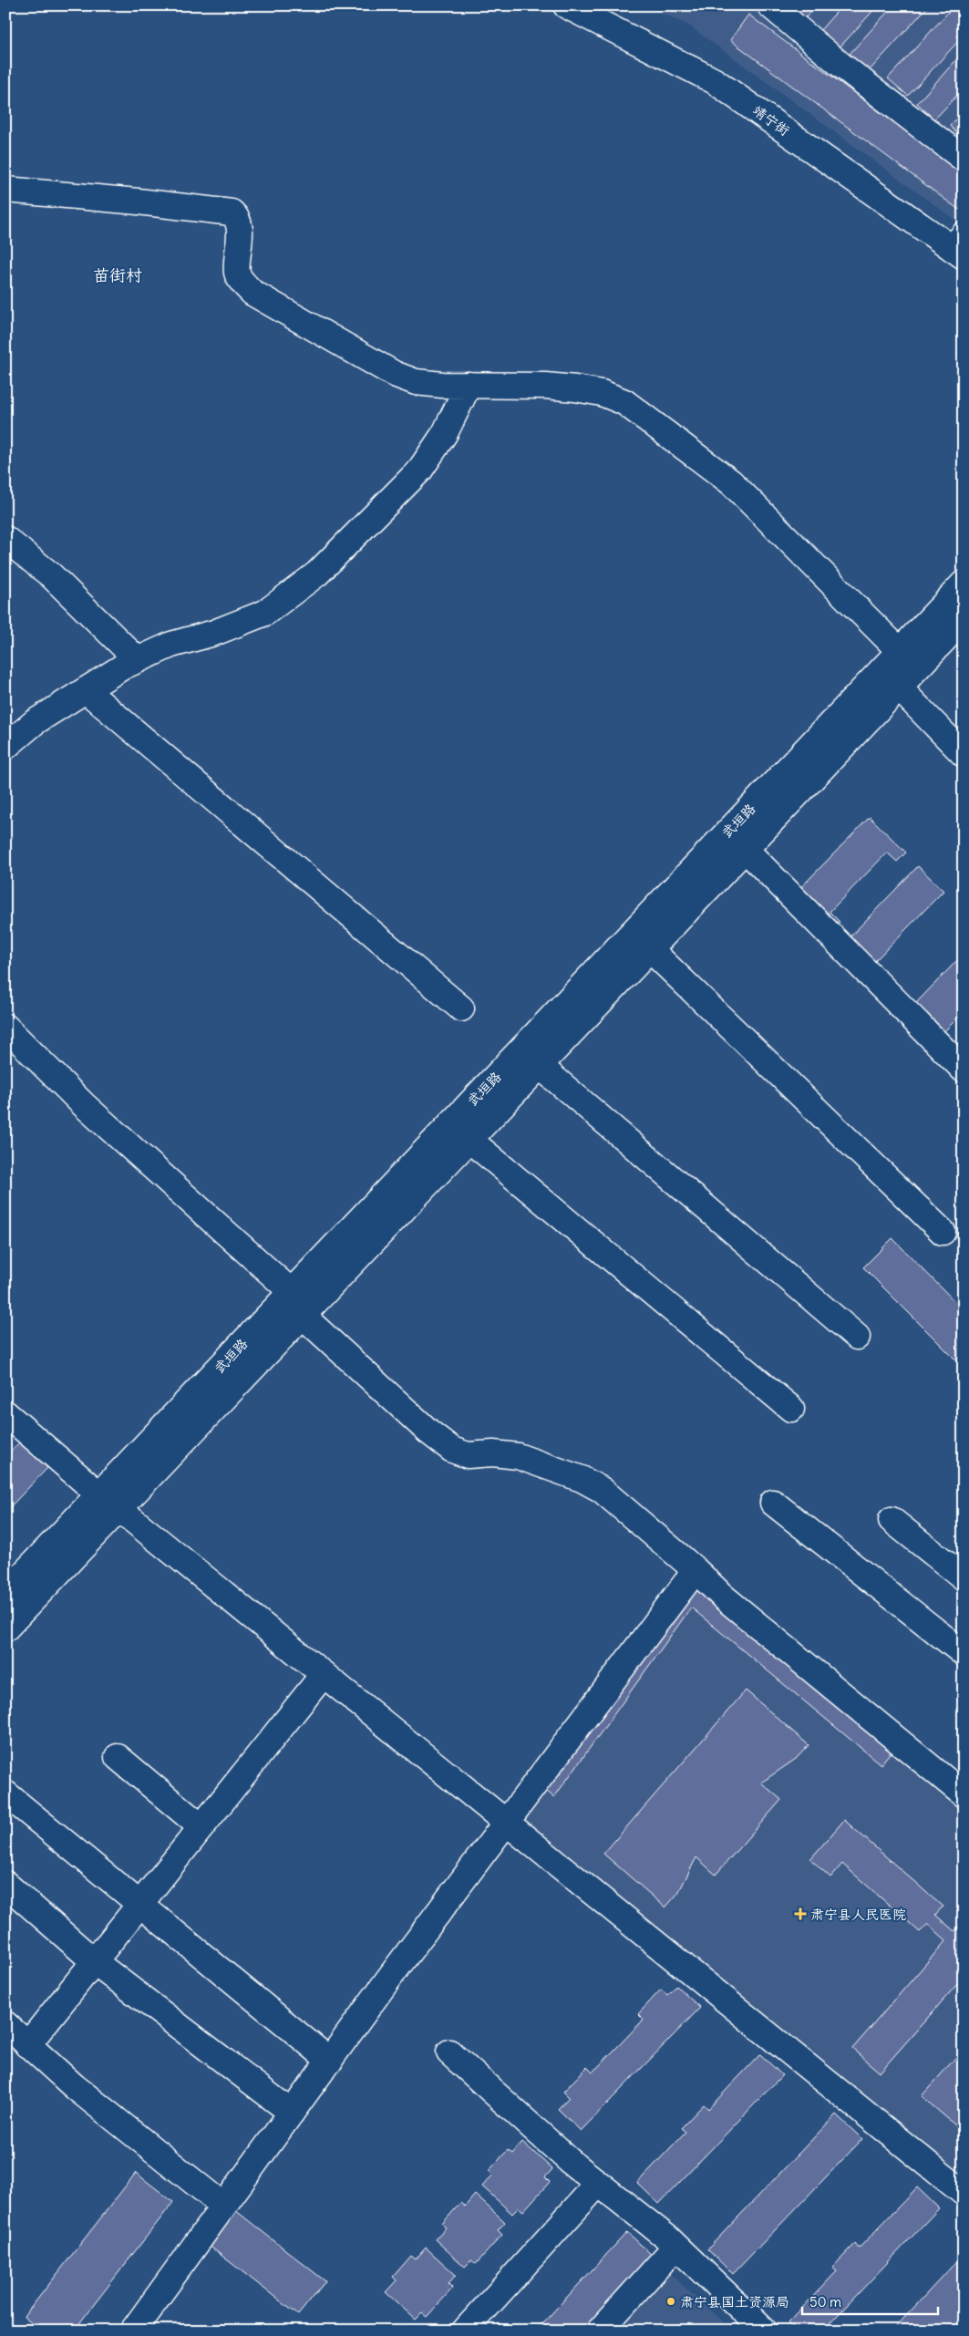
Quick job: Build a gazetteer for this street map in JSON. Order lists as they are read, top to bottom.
{
  "streets": {
    "street": ["靖宁街", "武垣路"]
  },
  "districts": ["苗街村"],
  "places": {
    "health": ["肃宁县人民医院"],
    "other": ["肃宁县国土资源局"]
  },
  "scale_bar": "50 m"
}
